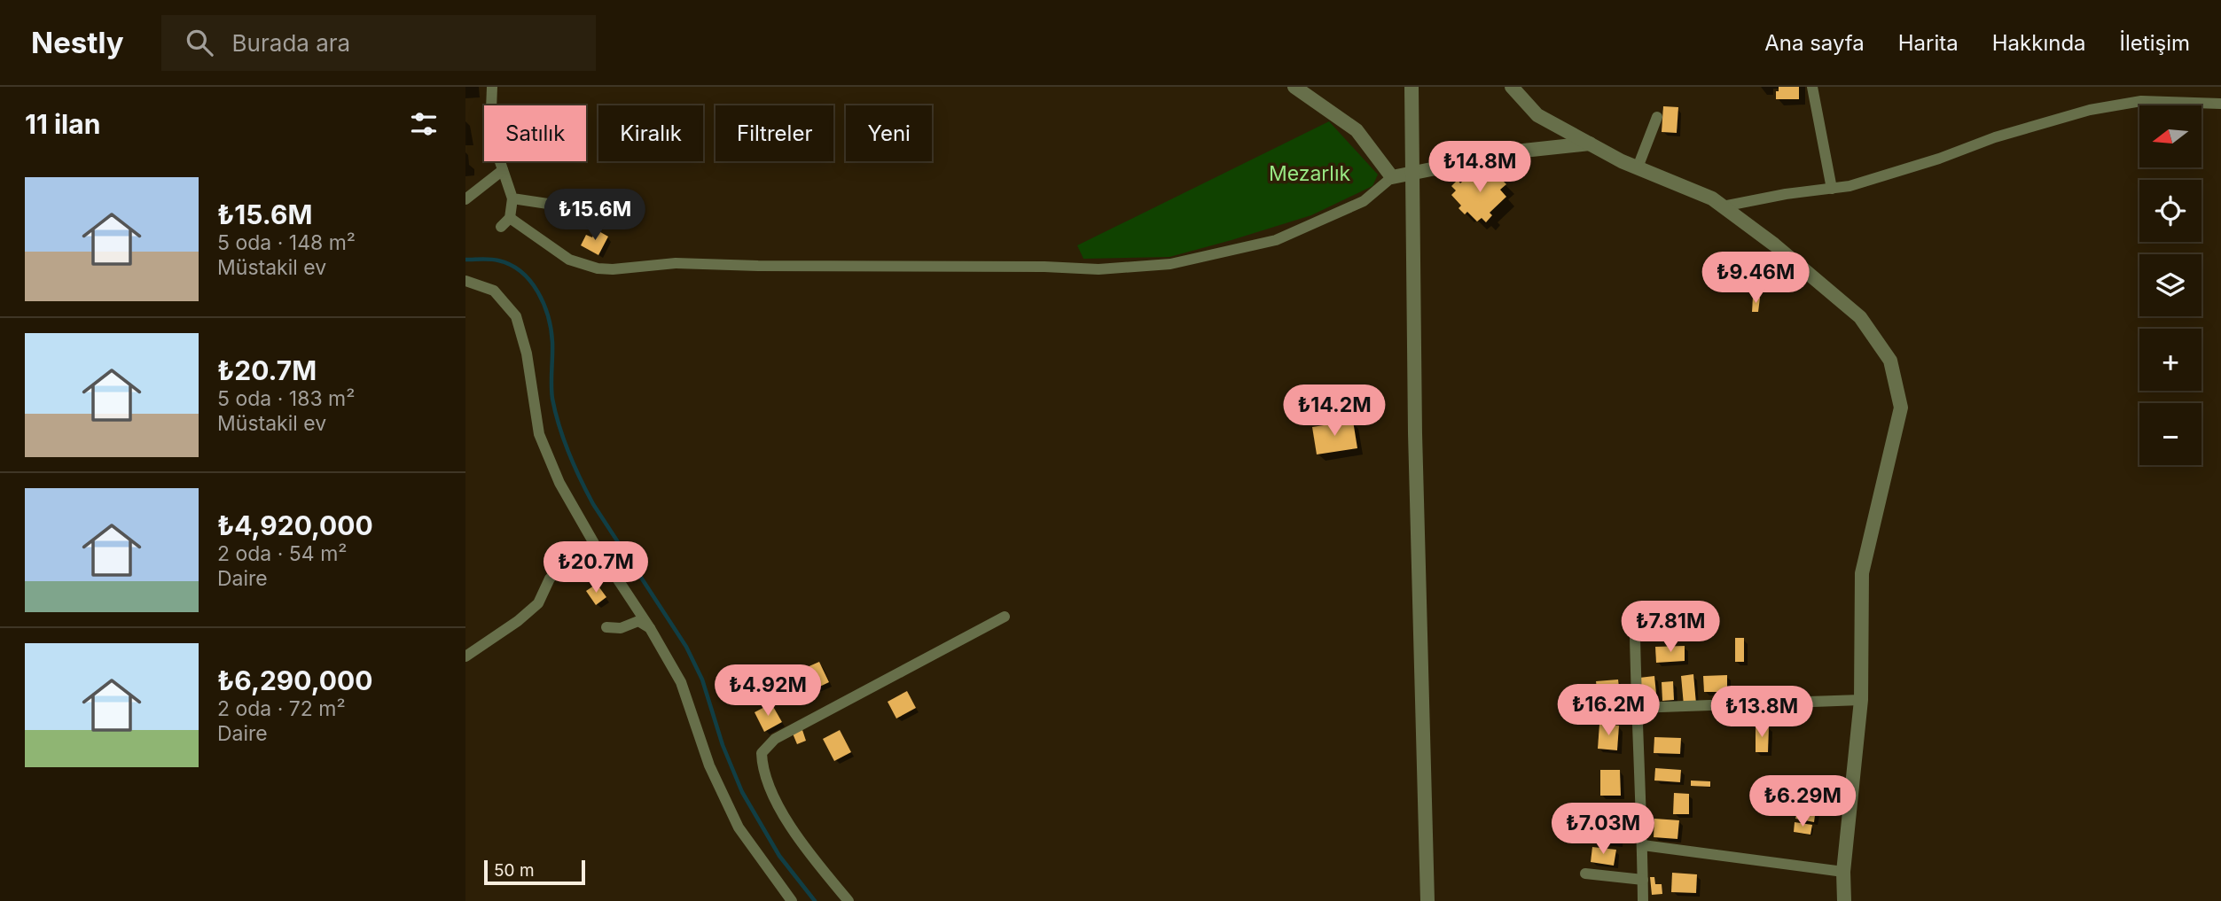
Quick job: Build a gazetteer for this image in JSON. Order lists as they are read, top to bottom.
{
  "parks": ["Mezarlık"],
  "scale_bar": "50 m",
  "north": "left",
  "page": {
    "header": "Nestly",
    "search": "Burada ara",
    "nav": [
      "Ana sayfa",
      "Harita",
      "Hakkında",
      "İletişim"
    ],
    "heading": "11 ilan",
    "map_buttons": ["+", "−"],
    "chip": [
      "Satılık",
      "Kiralık",
      "Filtreler",
      "Yeni"
    ],
    "price": [
      "₺14.8M",
      "₺15.6M",
      "₺9.46M",
      "₺14.2M",
      "₺20.7M",
      "₺7.81M",
      "₺4.92M",
      "₺16.2M",
      "₺13.8M",
      "₺6.29M",
      "₺7.03M"
    ],
    "list": [
      {
        "name": "₺15.6M",
        "note": "5 oda · 148 m² · Müstakil ev"
      },
      {
        "name": "₺20.7M",
        "note": "5 oda · 183 m² · Müstakil ev"
      },
      {
        "name": "₺4,920,000",
        "note": "2 oda · 54 m² · Daire"
      },
      {
        "name": "₺6,290,000",
        "note": "2 oda · 72 m² · Daire"
      }
    ],
    "scale": "50 m"
  }
}
